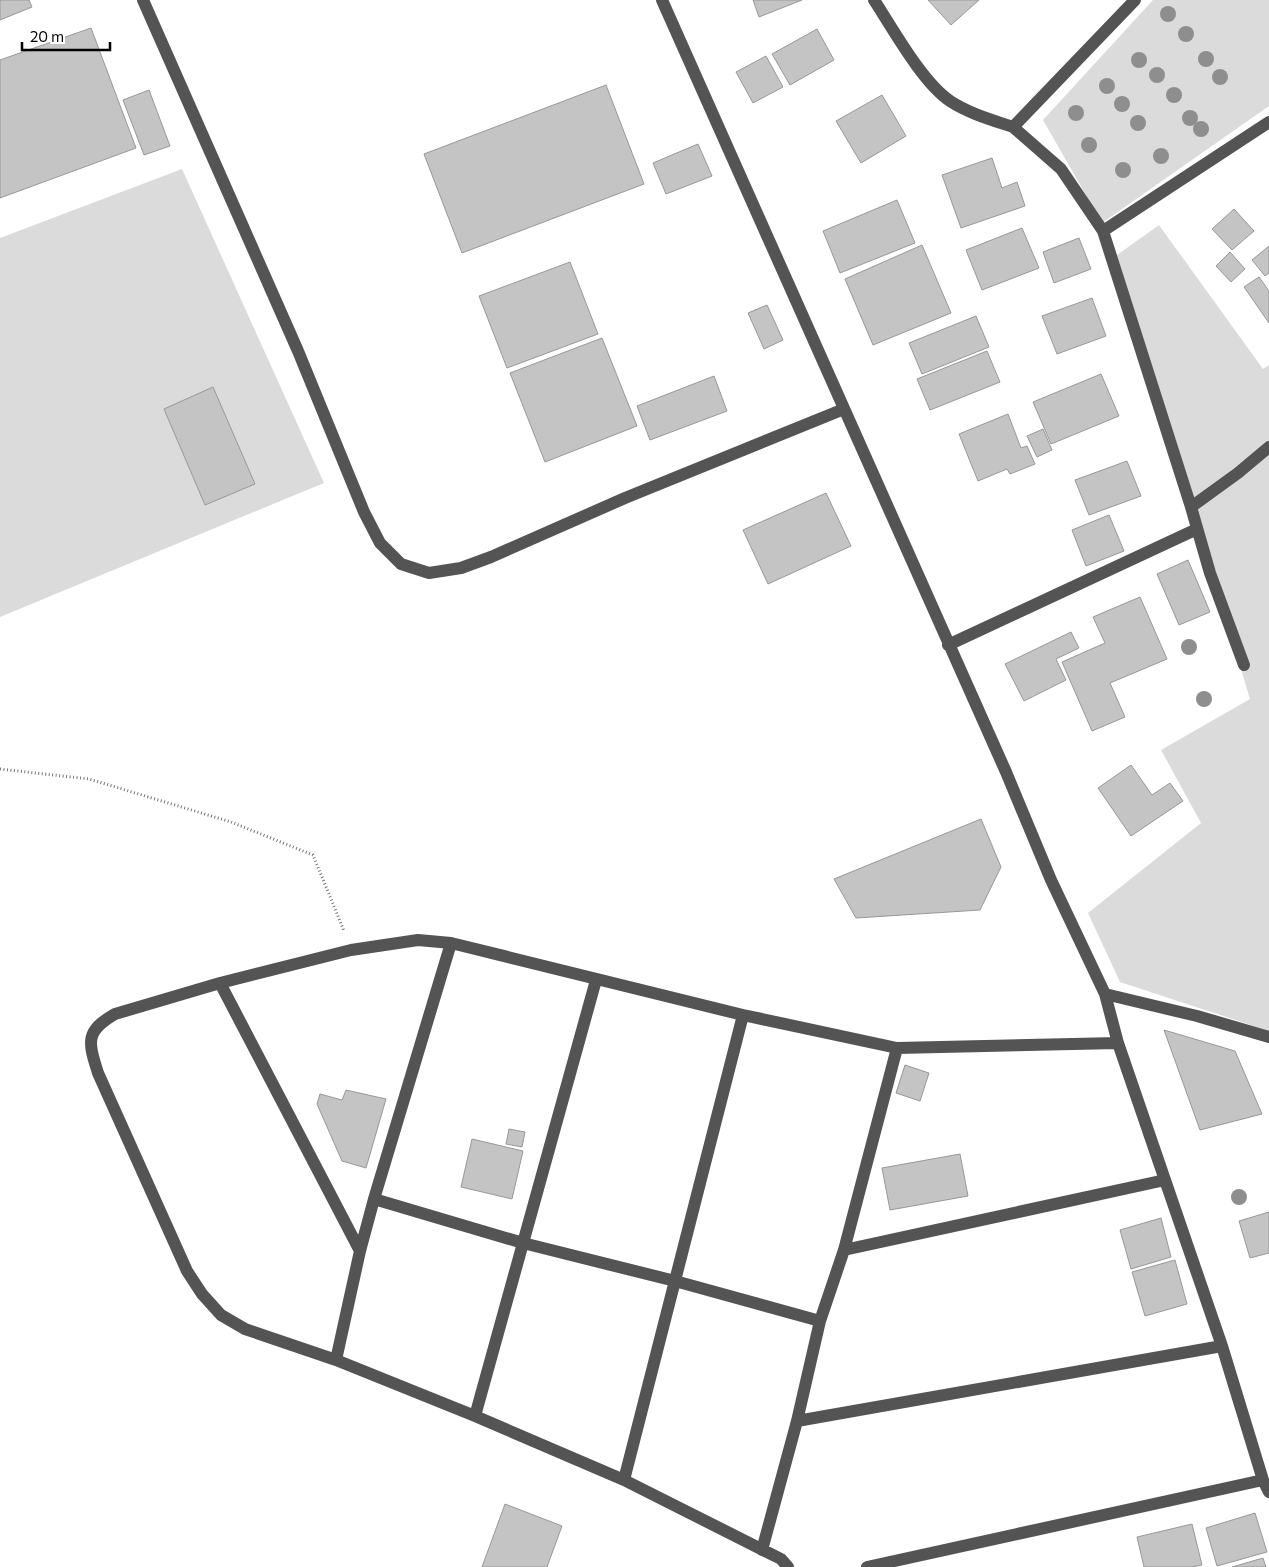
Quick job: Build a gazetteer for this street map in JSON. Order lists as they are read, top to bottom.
{
  "scale_bar": "20 m"
}
